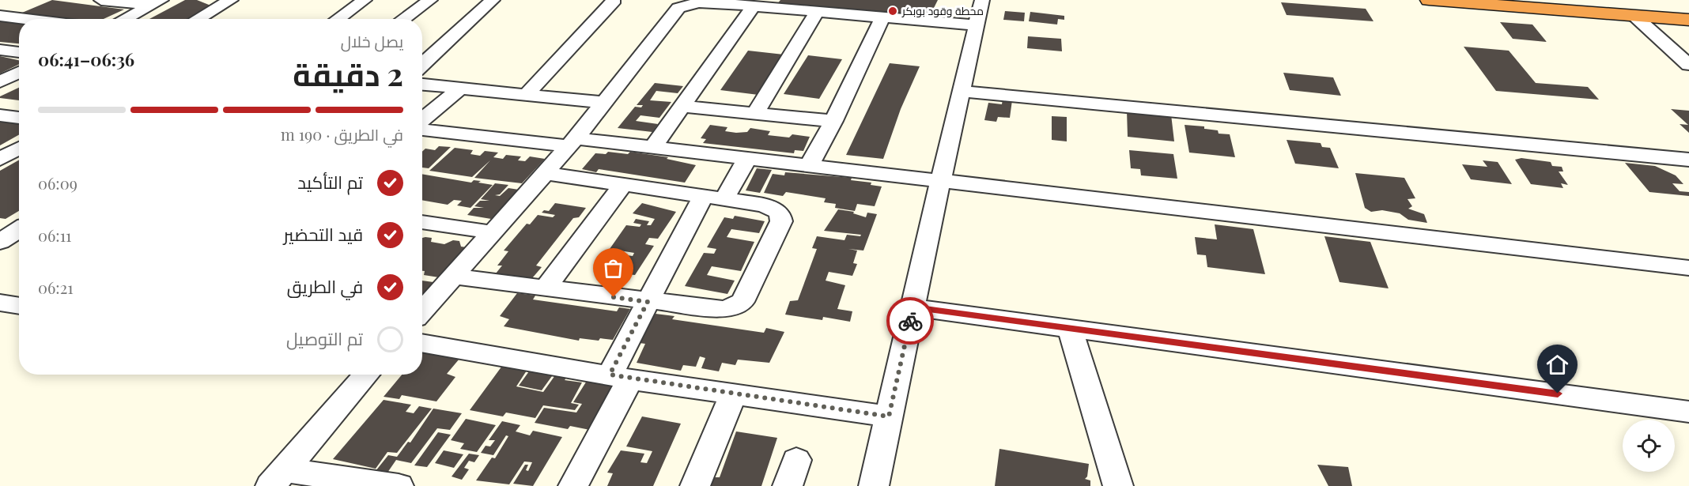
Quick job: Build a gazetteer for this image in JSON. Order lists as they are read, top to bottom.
{
  "places": ["محطة وقود بوبكر"],
  "page": {
    "heading": ["2 دقيقة", "يصل خلال", "06:36–06:41"],
    "bar": "في الطريق · 190 m",
    "list": [
      ["تم التأكيد", "06:09"],
      ["قيد التحضير", "06:11"],
      ["في الطريق", "06:21"],
      "تم التوصيل"
    ]
  }
}
